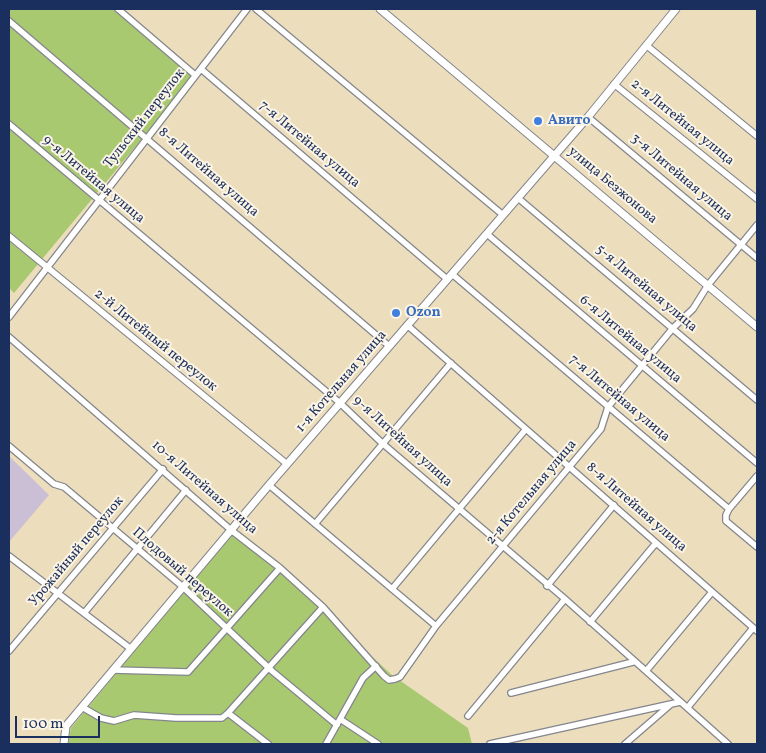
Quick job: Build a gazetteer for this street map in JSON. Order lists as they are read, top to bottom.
{
  "streets": {
    "street": [
      "Тульский переулок",
      "2-я Литейная улица",
      "7-я Литейная улица",
      "8-я Литейная улица",
      "3-я Литейная улица",
      "9-я Литейная улица",
      "улица Безжонова",
      "5-я Литейная улица",
      "6-я Литейная улица",
      "2-й Литейный переулок",
      "1-я Котельная улица",
      "10-я Литейная улица",
      "2-я Котельная улица",
      "Урожайный переулок",
      "Плодовый переулок"
    ]
  },
  "crossings": [
    ["Тульский переулок", "7-я Литейная улица"],
    ["Тульский переулок", "8-я Литейная улица"],
    ["Тульский переулок", "9-я Литейная улица"],
    ["Тульский переулок", "2-й Литейный переулок"],
    ["2-я Литейная улица", "1-я Котельная улица"],
    ["7-я Литейная улица", "1-я Котельная улица"],
    ["7-я Литейная улица", "2-я Котельная улица"],
    ["8-я Литейная улица", "1-я Котельная улица"],
    ["8-я Литейная улица", "2-я Котельная улица"],
    ["3-я Литейная улица", "1-я Котельная улица"],
    ["3-я Литейная улица", "2-я Котельная улица"],
    ["9-я Литейная улица", "1-я Котельная улица"],
    ["9-я Литейная улица", "2-я Котельная улица"],
    ["улица Безжонова", "1-я Котельная улица"],
    ["улица Безжонова", "2-я Котельная улица"],
    ["5-я Литейная улица", "1-я Котельная улица"],
    ["5-я Литейная улица", "2-я Котельная улица"],
    ["6-я Литейная улица", "1-я Котельная улица"],
    ["6-я Литейная улица", "2-я Котельная улица"],
    ["2-й Литейный переулок", "1-я Котельная улица"],
    ["1-я Котельная улица", "10-я Литейная улица"],
    ["1-я Котельная улица", "Плодовый переулок"],
    ["10-я Литейная улица", "2-я Котельная улица"],
    ["10-я Литейная улица", "Урожайный переулок"],
    ["Урожайный переулок", "Плодовый переулок"]
  ],
  "places": ["Авито", "Ozon"],
  "scale_bar": "100 m"
}
